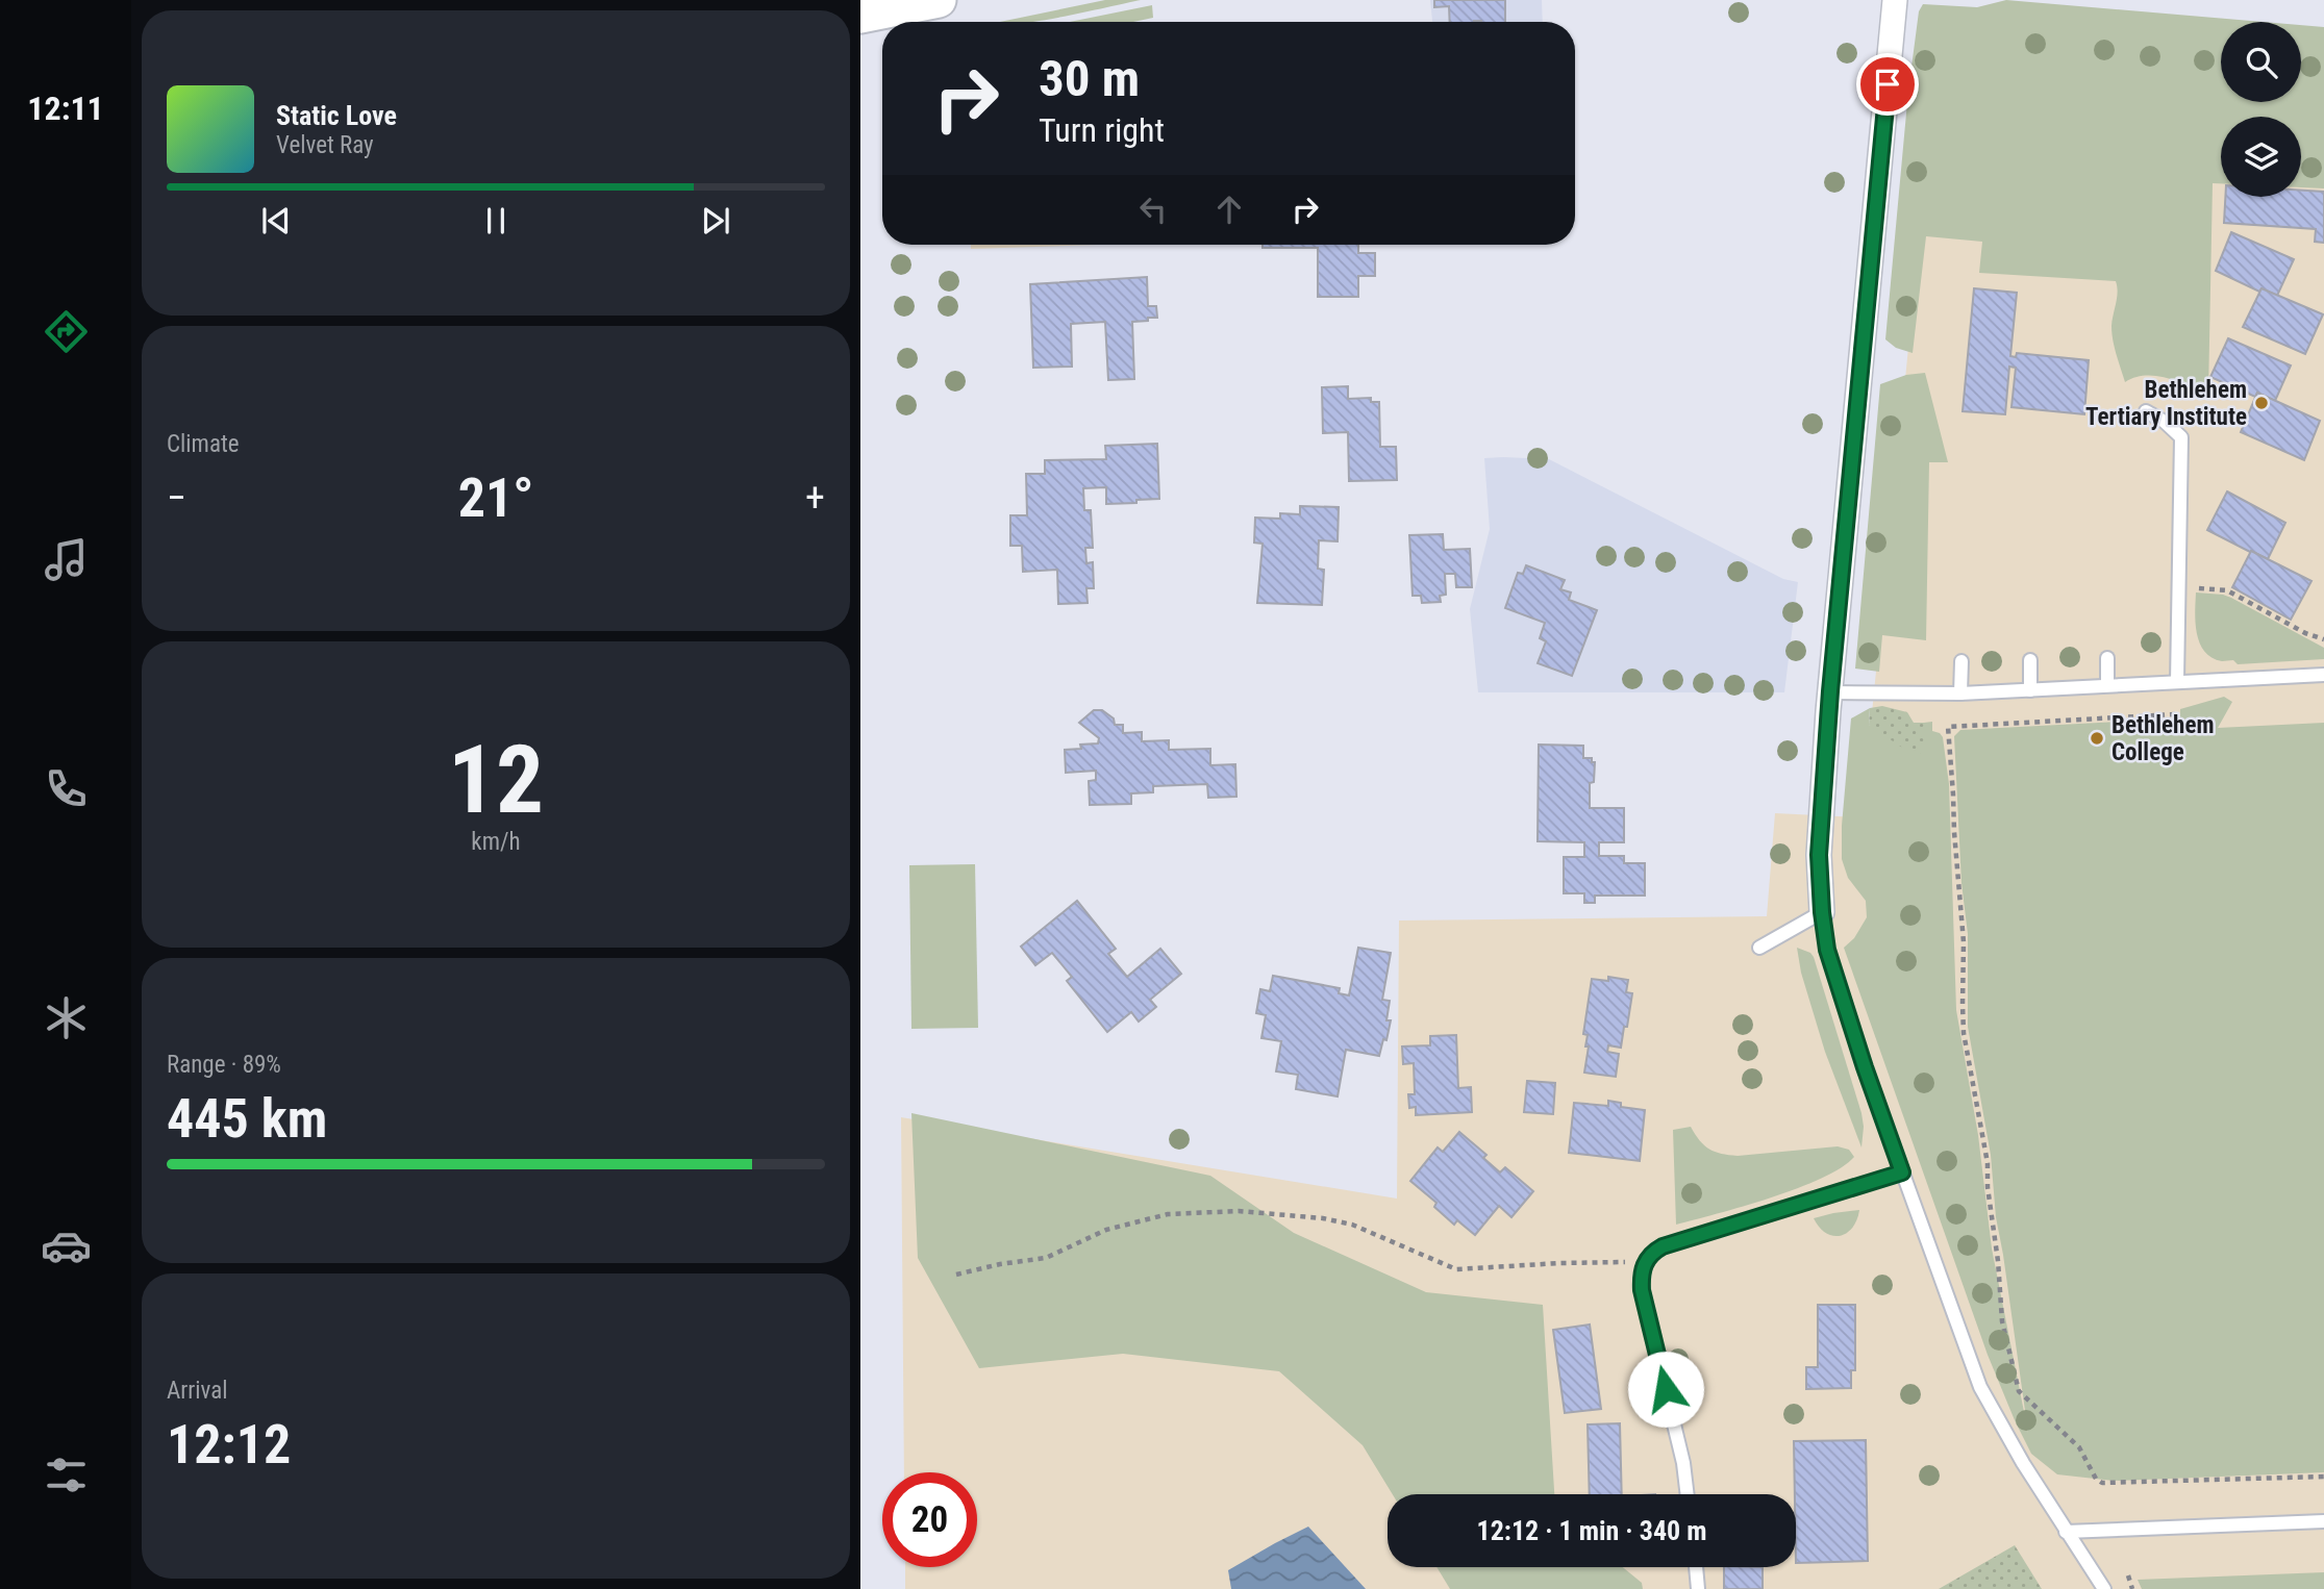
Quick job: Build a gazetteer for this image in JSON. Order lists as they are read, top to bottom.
{
  "places": ["Bethlehem Tertiary Institute", "Bethlehem College"],
  "page": {
    "tabs": "12:11",
    "turn": ["30 m", "Turn right"],
    "song": ["Static Love", "Velvet Ray"],
    "tile": [
      "Climate",
      ["12", "km/h"],
      ["Range · 89%", "445 km"],
      ["Arrival", "12:12"]
    ],
    "heat": ["−", "21°", "+"],
    "limit": "20",
    "trip": "12:12 · 1 min · 340 m"
  }
}
